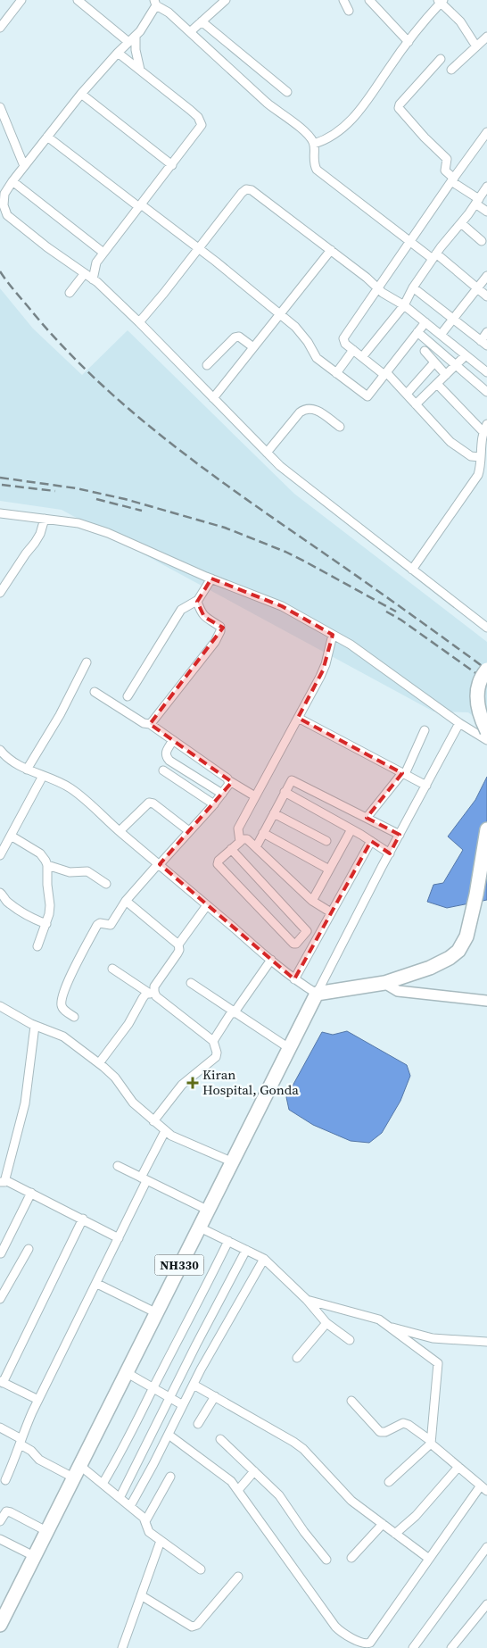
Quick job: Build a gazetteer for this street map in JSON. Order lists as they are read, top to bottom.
{
  "streets": {
    "highway": ["NH330"]
  },
  "places": {
    "health": ["Kiran Hospital, Gonda"]
  }
}
